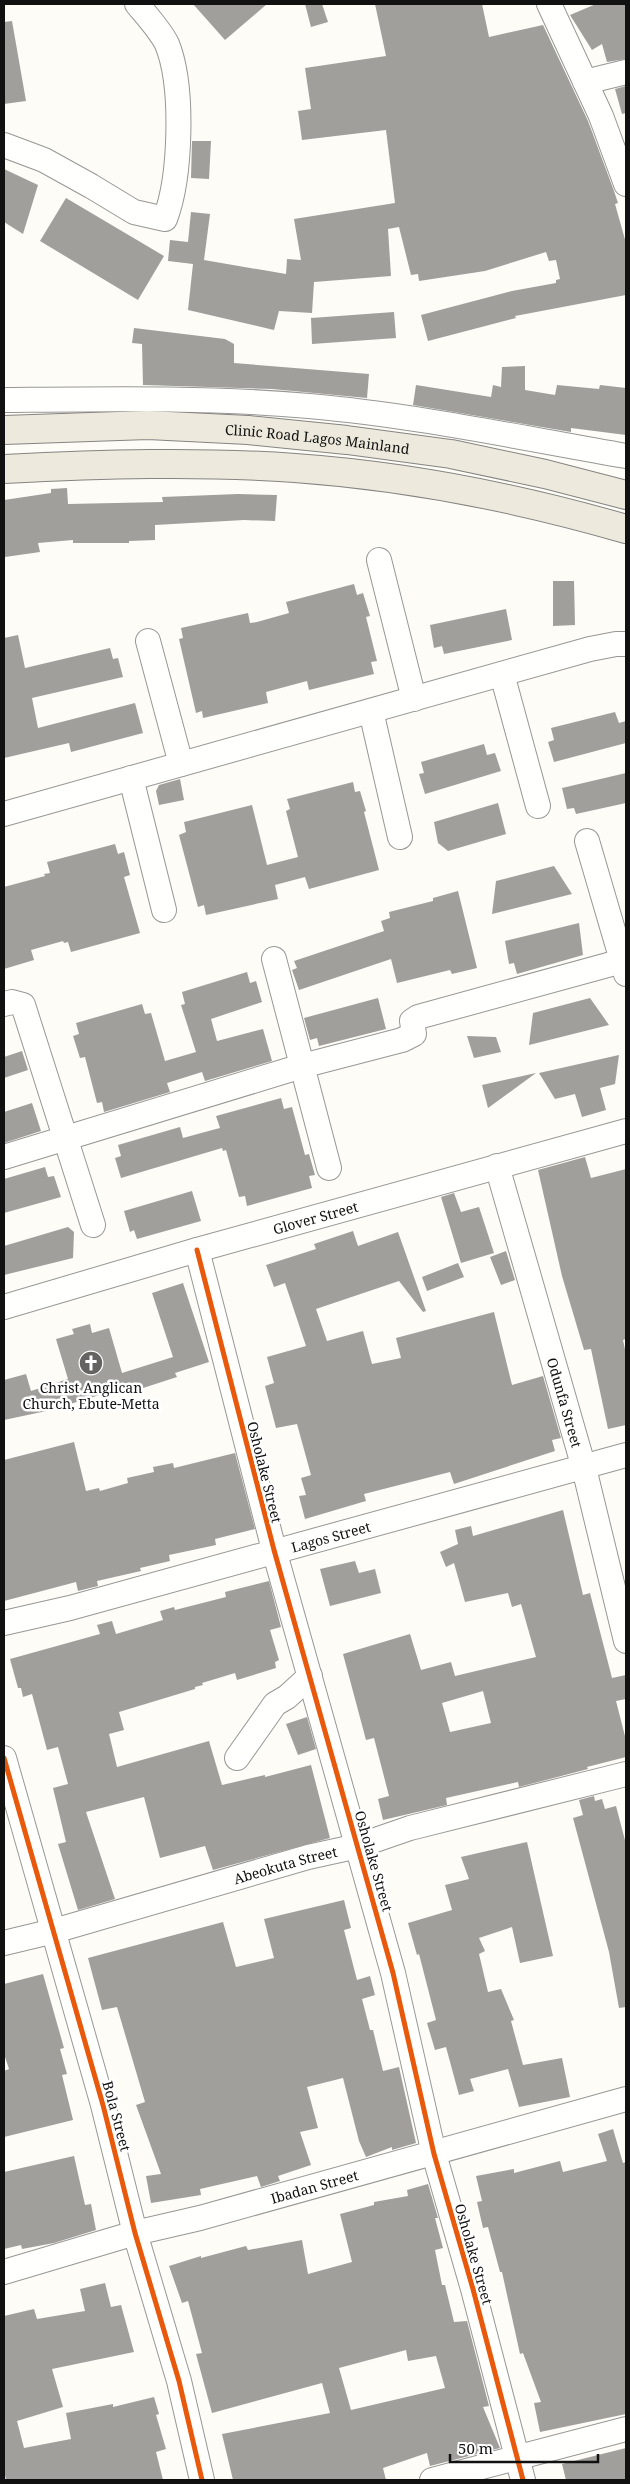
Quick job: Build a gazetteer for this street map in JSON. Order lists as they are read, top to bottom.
{
  "streets": {
    "main road": ["Clinic Road Lagos Mainland"],
    "street": [
      "Glover Street",
      "Odunfa Street",
      "Osholake Street",
      "Lagos Street",
      "Abeokuta Street",
      "Bola Street",
      "Ibadan Street"
    ]
  },
  "crossings": [
    ["Glover Street", "Odunfa Street"],
    ["Glover Street", "Osholake Street"],
    ["Odunfa Street", "Lagos Street"],
    ["Osholake Street", "Lagos Street"],
    ["Osholake Street", "Abeokuta Street"],
    ["Osholake Street", "Ibadan Street"],
    ["Abeokuta Street", "Bola Street"],
    ["Bola Street", "Ibadan Street"]
  ],
  "places": {
    "church": ["Christ Anglican Church, Ebute-Metta"]
  },
  "scale_bar": "50 m"
}
